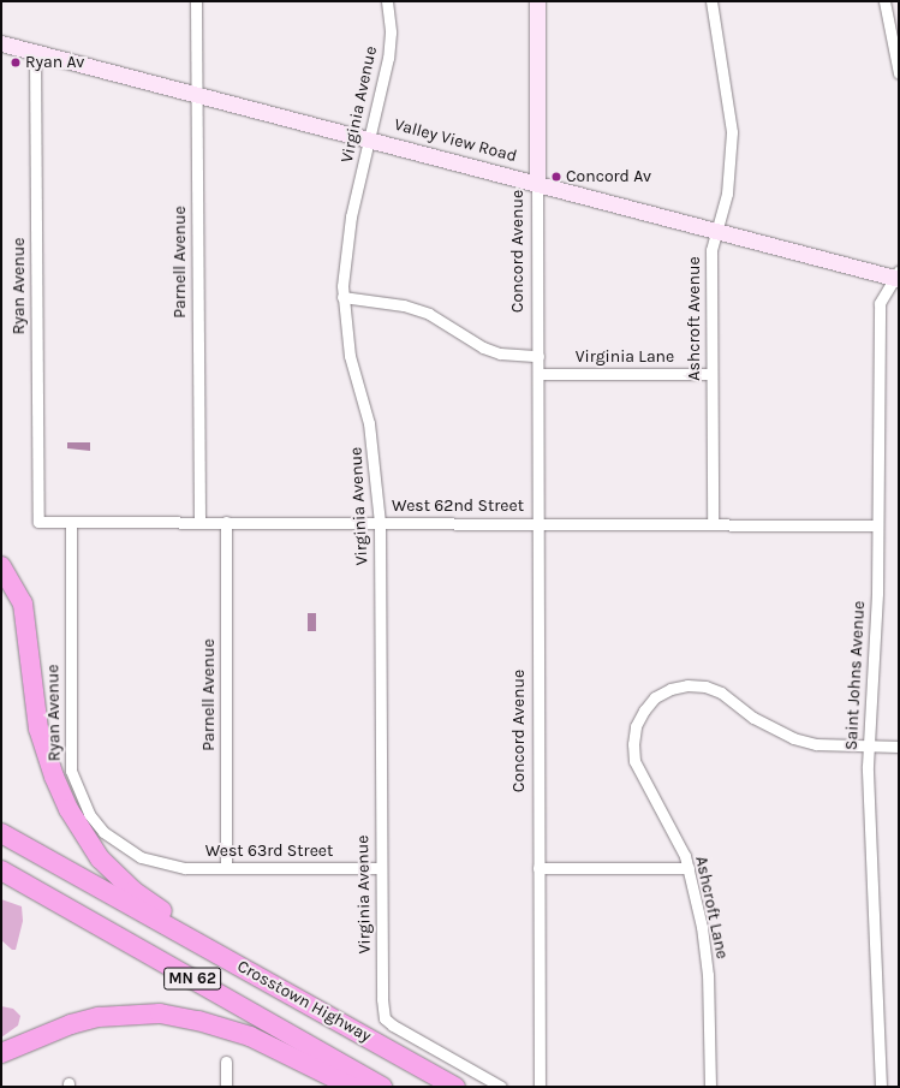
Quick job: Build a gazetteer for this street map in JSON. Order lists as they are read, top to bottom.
{
  "streets": {
    "highway": ["MN 62", "Crosstown Highway"],
    "street": [
      "Virginia Avenue",
      "Valley View Road",
      "Concord Avenue",
      "Parnell Avenue",
      "Ryan Avenue",
      "Ashcroft Avenue",
      "Virginia Lane",
      "West 62nd Street",
      "Saint Johns Avenue",
      "West 63rd Street",
      "Ashcroft Lane"
    ]
  },
  "crossings": [
    ["Virginia Avenue", "Valley View Road"],
    ["Virginia Avenue", "West 62nd Street"],
    ["Virginia Avenue", "West 63rd Street"],
    ["Valley View Road", "Concord Avenue"],
    ["Valley View Road", "Parnell Avenue"],
    ["Valley View Road", "Ryan Avenue"],
    ["Valley View Road", "Ashcroft Avenue"],
    ["Valley View Road", "Saint Johns Avenue"],
    ["Concord Avenue", "Virginia Lane"],
    ["Concord Avenue", "West 62nd Street"],
    ["Parnell Avenue", "West 62nd Street"],
    ["Parnell Avenue", "West 63rd Street"],
    ["Ryan Avenue", "West 62nd Street"],
    ["Ryan Avenue", "West 63rd Street"],
    ["Ashcroft Avenue", "Virginia Lane"],
    ["Ashcroft Avenue", "West 62nd Street"],
    ["West 62nd Street", "Saint Johns Avenue"],
    ["Saint Johns Avenue", "Ashcroft Lane"]
  ],
  "places": ["Ryan Av", "Concord Av"]
}
